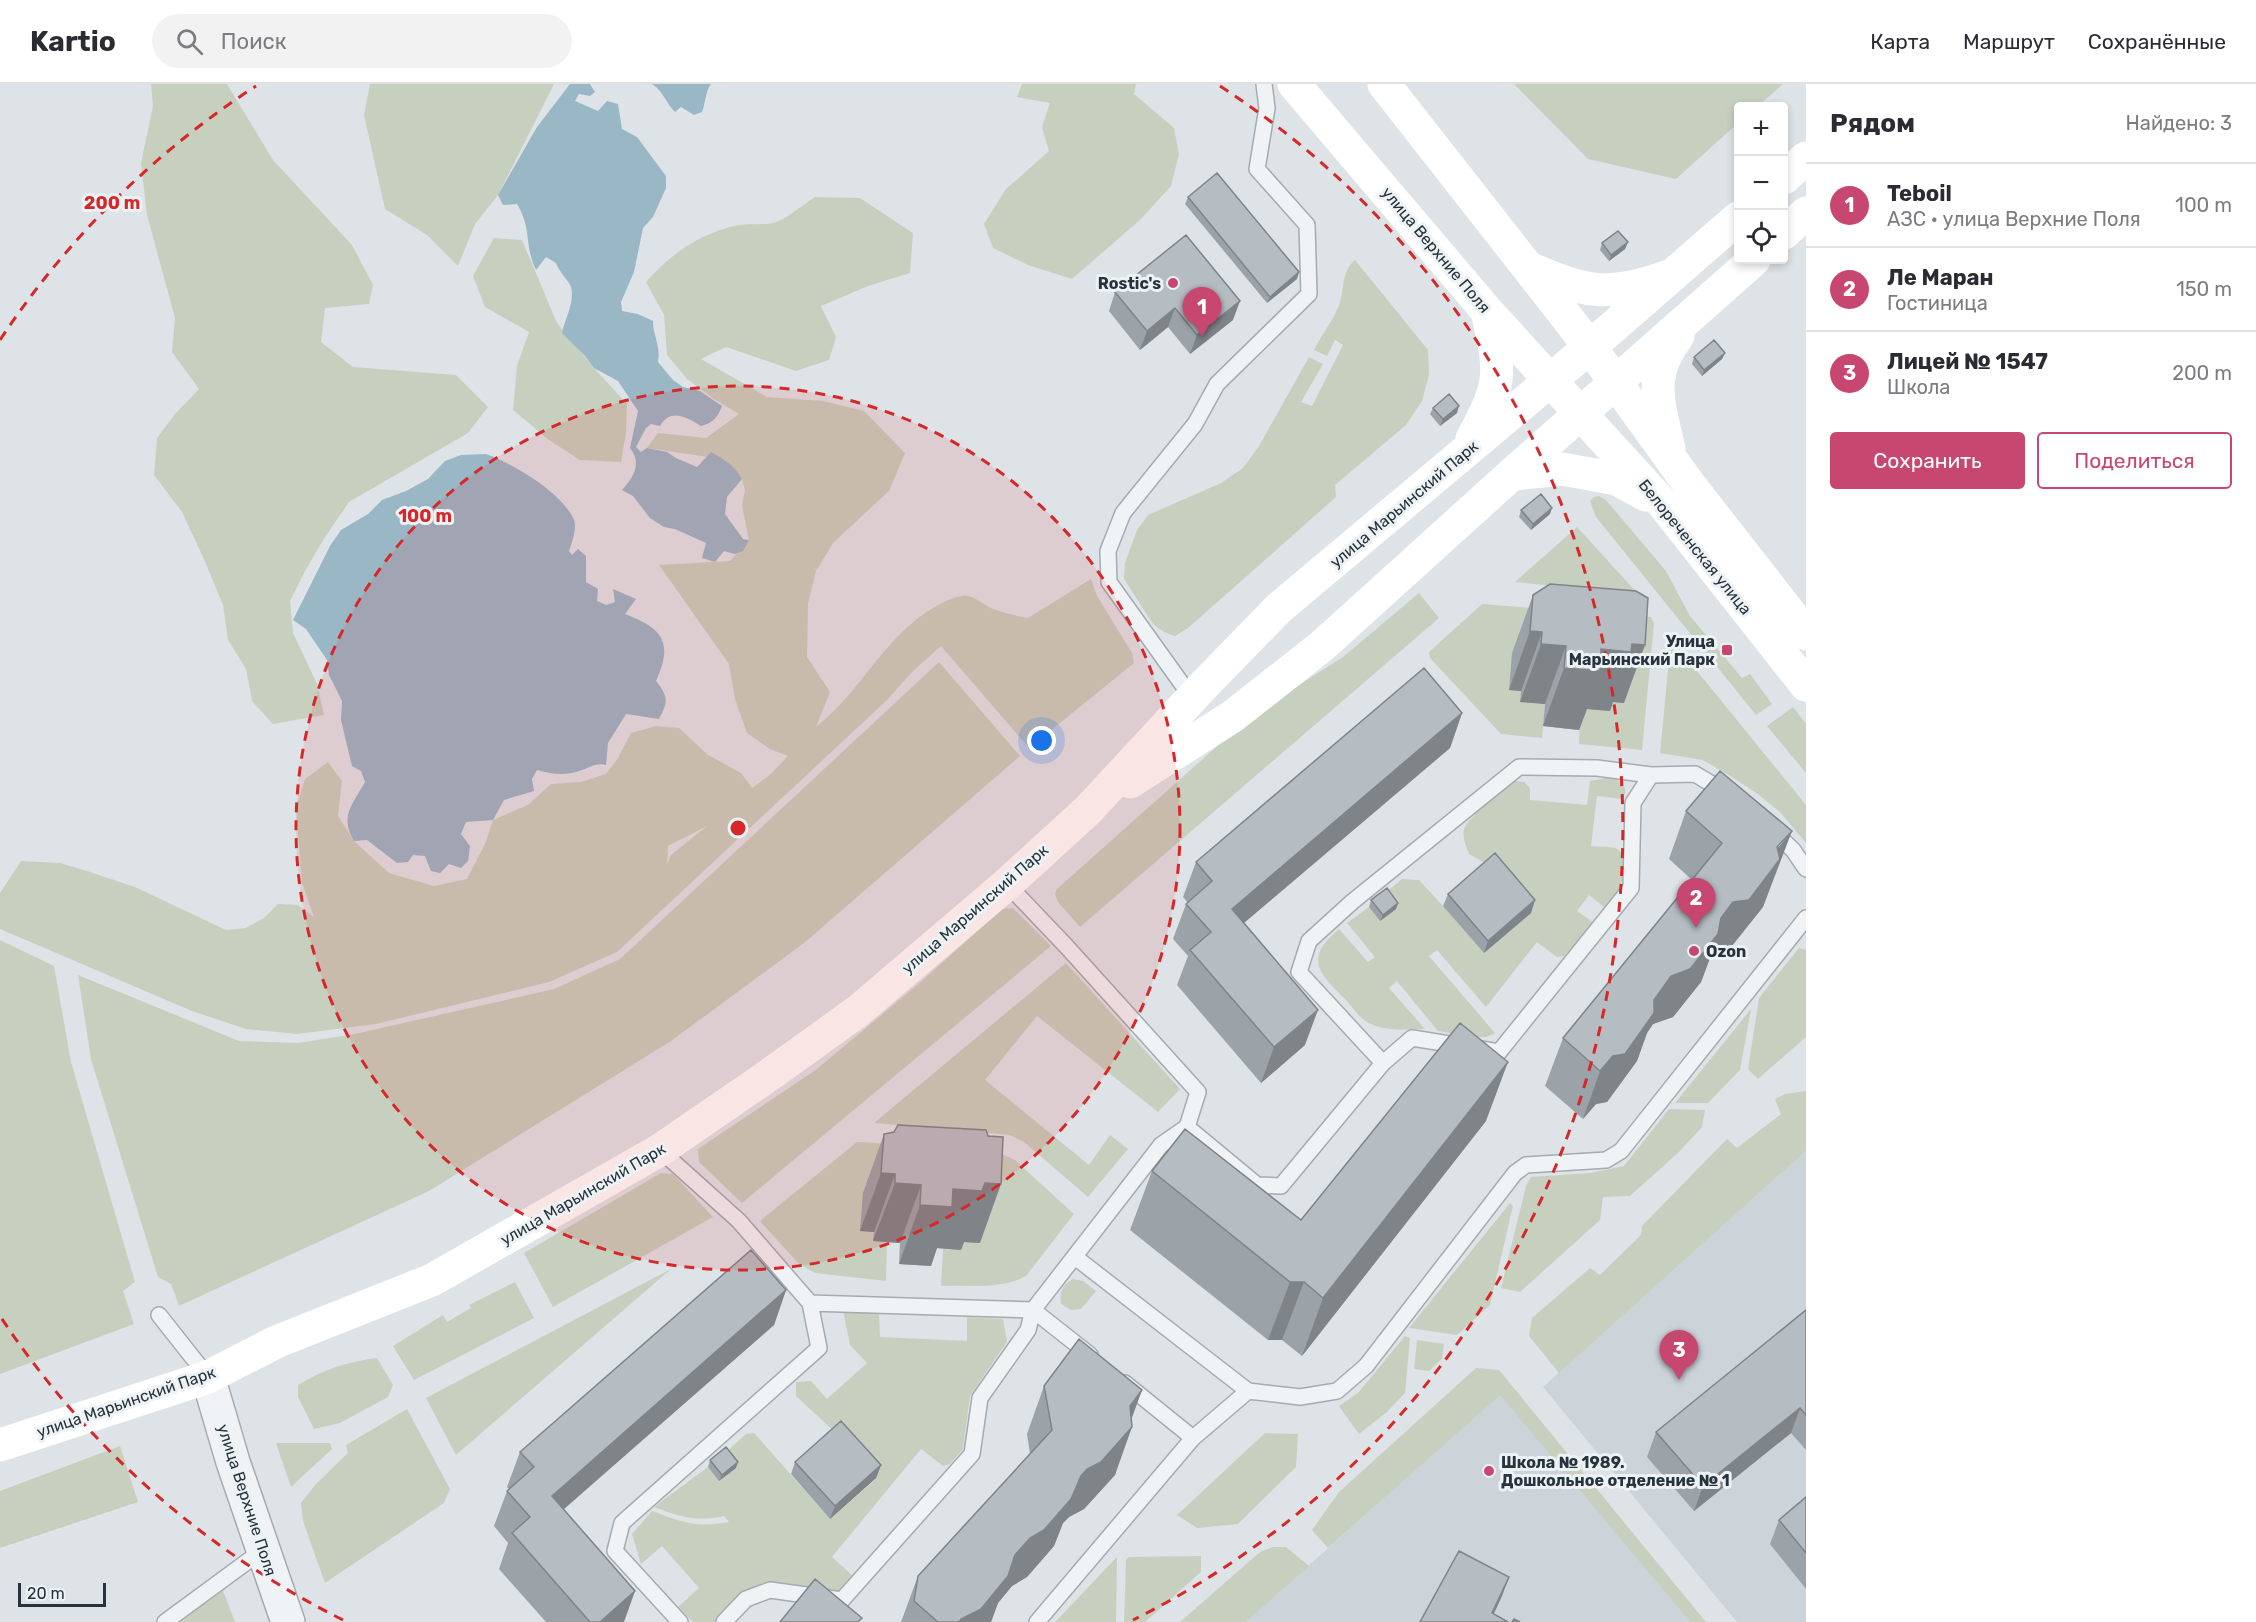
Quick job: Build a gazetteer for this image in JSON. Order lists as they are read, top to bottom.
{
  "streets": {
    "main road": ["улица Верхние Поля", "улица Марьинский Парк", "Белореченская улица"]
  },
  "crossings": [
    ["улица Верхние Поля", "улица Марьинский Парк"],
    ["улица Верхние Поля", "Белореченская улица"],
    ["улица Марьинский Парк", "Белореченская улица"]
  ],
  "places": {
    "other": ["Rostic's", "Ozon", "Школа № 1989. Дошкольное отделение № 1"],
    "transit": ["Улица Марьинский Парк"]
  },
  "scale_bar": "20 m",
  "page": {
    "header": "Kartio",
    "search": "Поиск",
    "nav": ["Карта", "Маршрут", "Сохранённые"],
    "heading": ["Рядом", "Найдено: 3"],
    "map_buttons": ["+", "−"],
    "list": [
      {
        "mark": "1",
        "name": "Teboil",
        "note": "АЗС · улица Верхние Поля",
        "value": "100 m"
      },
      {
        "mark": "2",
        "name": "Ле Маран",
        "note": "Гостиница",
        "value": "150 m"
      },
      {
        "mark": "3",
        "name": "Лицей № 1547",
        "note": "Школа",
        "value": "200 m"
      }
    ],
    "pins": ["1", "2", "3"],
    "buttons": ["Сохранить", "Поделиться"],
    "scale": "20 m"
  },
  "rings": ["200 m", "100 m"]
}
